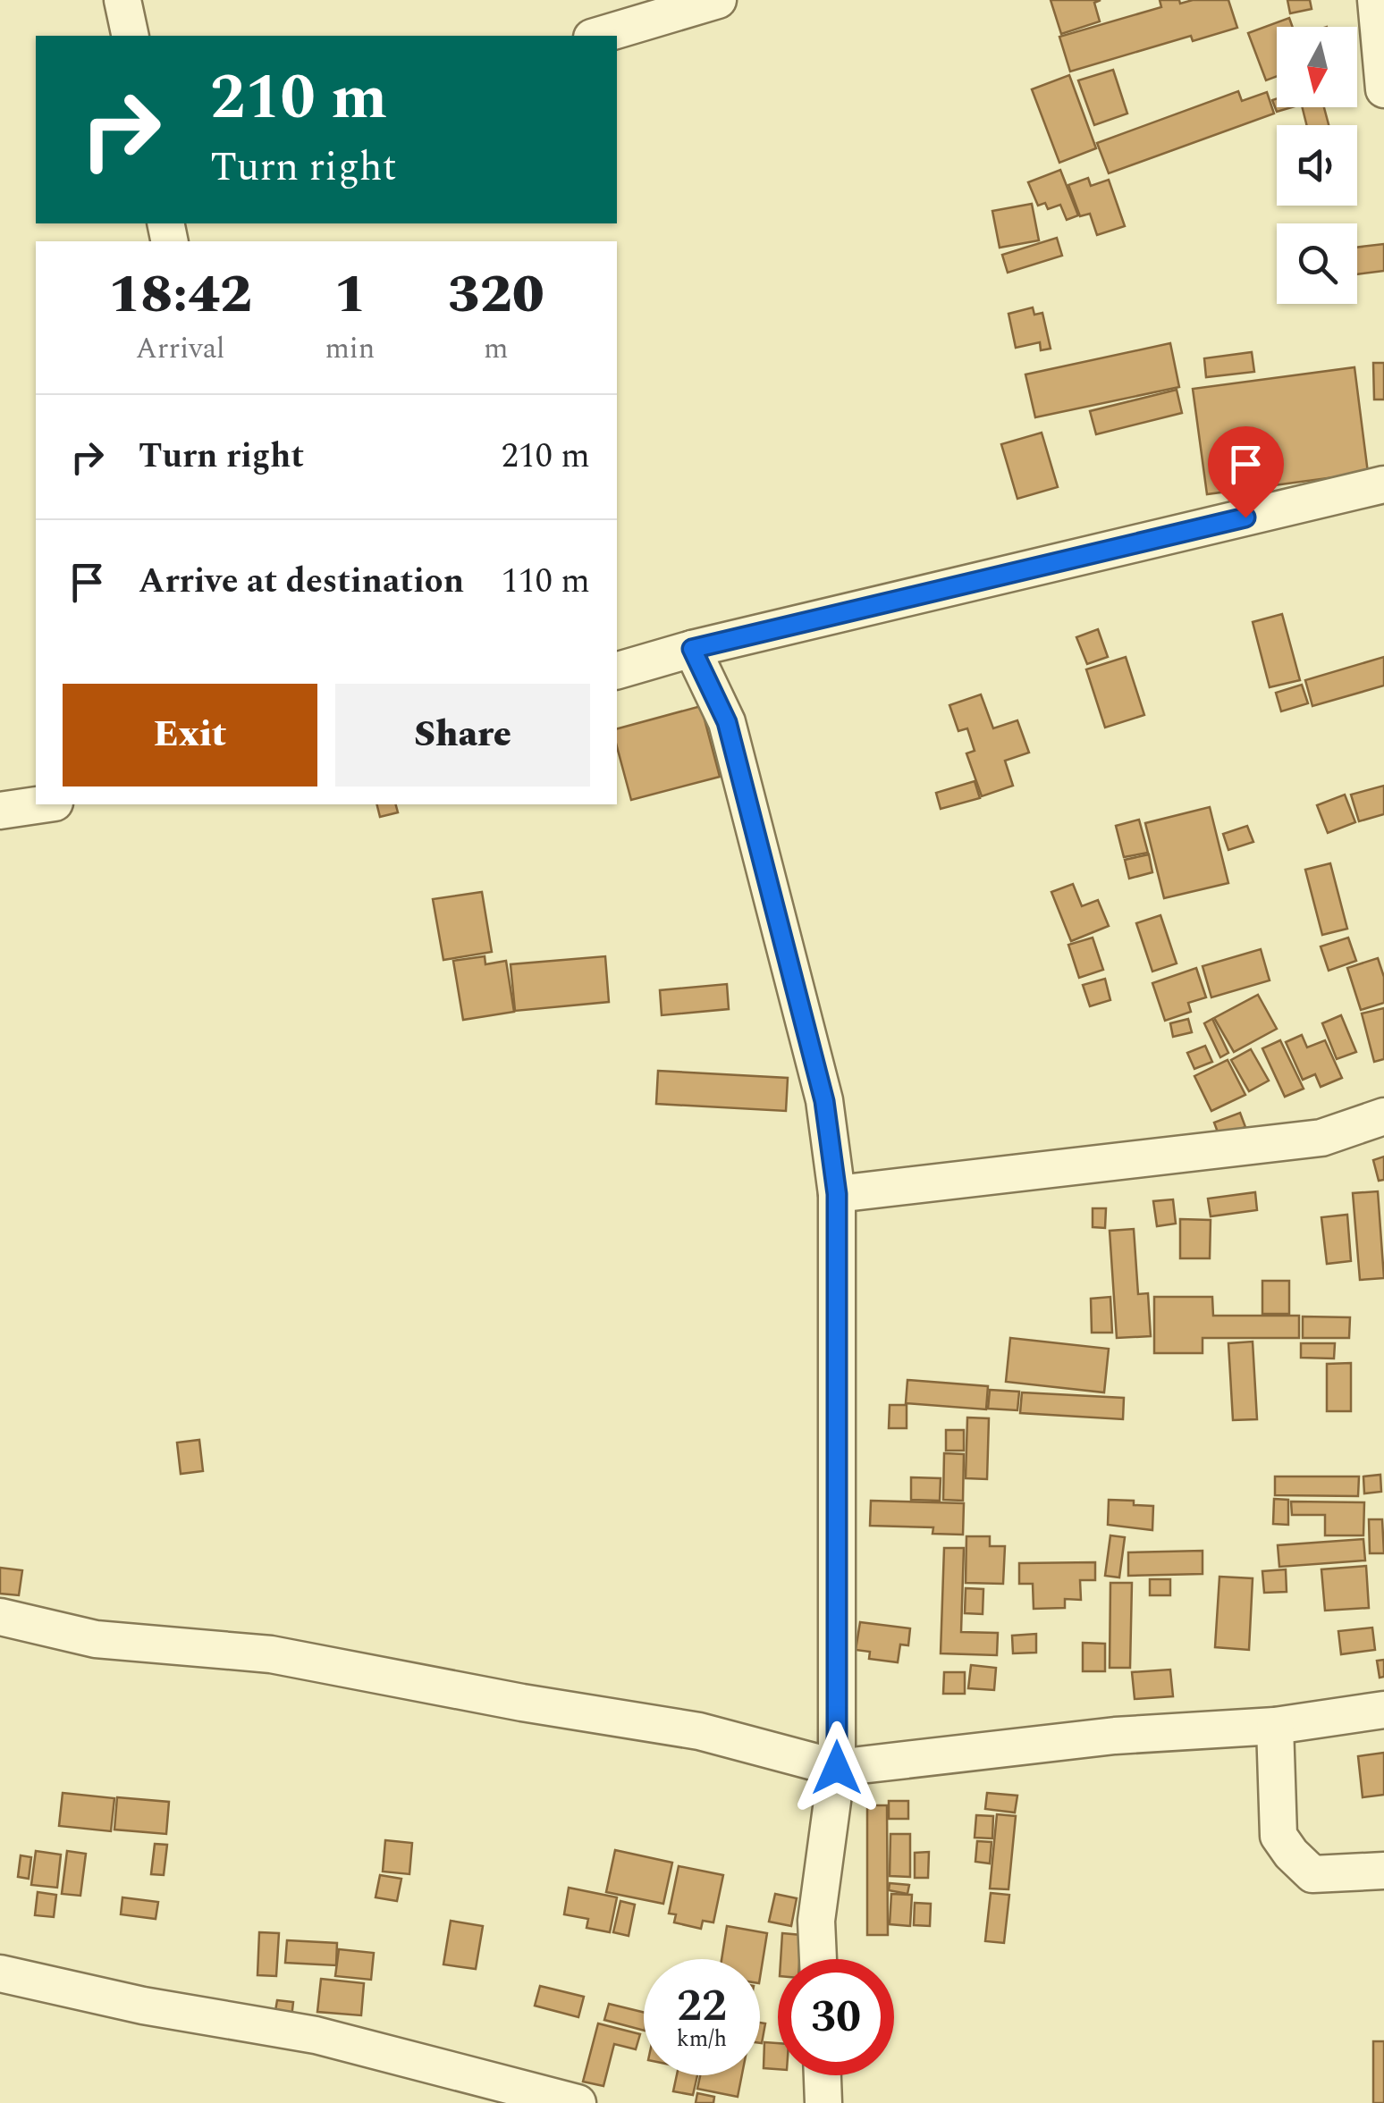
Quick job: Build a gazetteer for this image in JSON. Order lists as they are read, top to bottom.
{
  "north": "bottom",
  "page": {
    "turn": ["210 m", "Turn right"],
    "eta": [
      "18:42",
      "Arrival",
      "1",
      "min",
      "320",
      "m"
    ],
    "list": [
      {
        "name": "Turn right",
        "value": "210 m"
      },
      {
        "name": "Arrive at destination",
        "value": "110 m"
      }
    ],
    "buttons": ["Exit", "Share"],
    "speed": "22 km/h",
    "limit": "30"
  }
}
